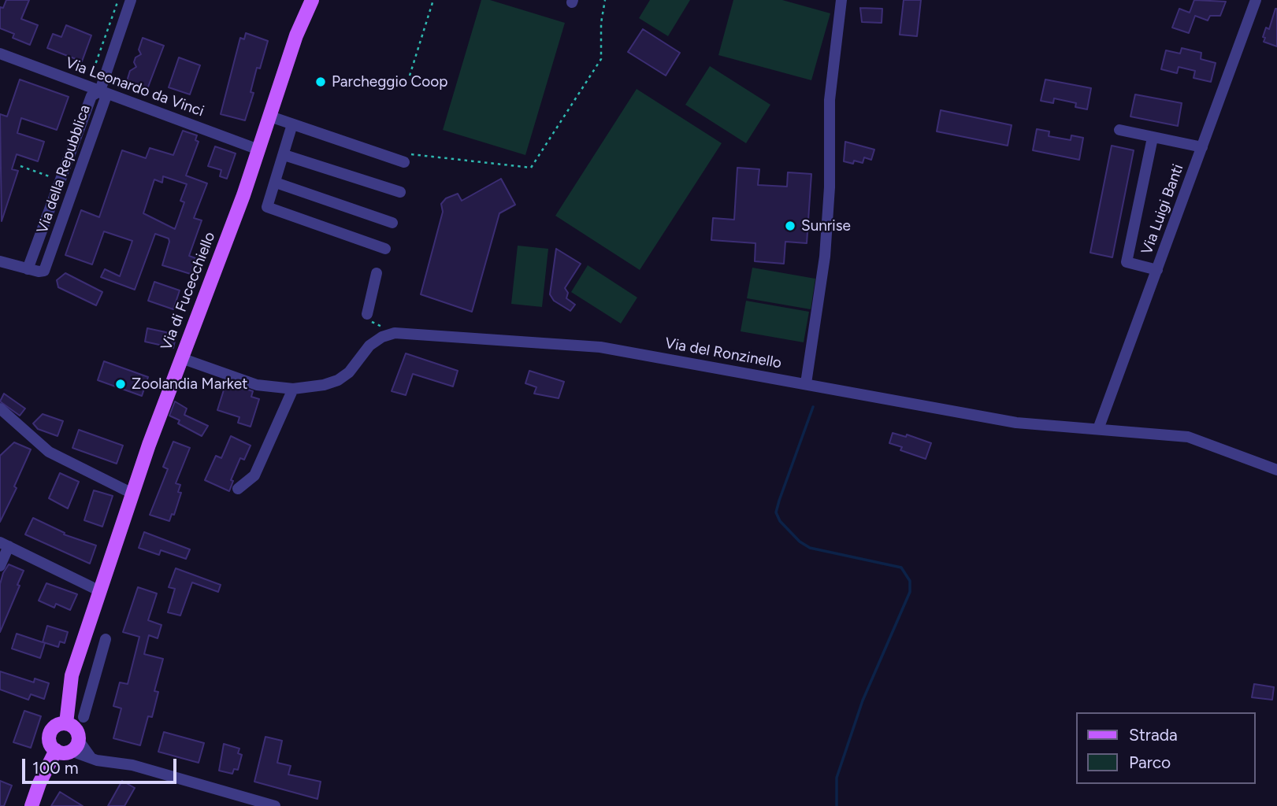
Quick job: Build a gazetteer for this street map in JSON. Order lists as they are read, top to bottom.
{
  "streets": {
    "main road": ["Via di Fucecchiello"],
    "street": [
      "Via Leonardo da Vinci",
      "Via della Repubblica",
      "Via Luigi Banti",
      "Via del Ronzinello"
    ]
  },
  "crossings": [
    ["Via Leonardo da Vinci", "Via della Repubblica"],
    ["Via Leonardo da Vinci", "Via di Fucecchiello"],
    ["Via Luigi Banti", "Via del Ronzinello"]
  ],
  "places": ["Parcheggio Coop", "Sunrise", "Zoolandia Market"],
  "legend": ["Strada", "Parco"],
  "scale_bar": "100 m"
}
